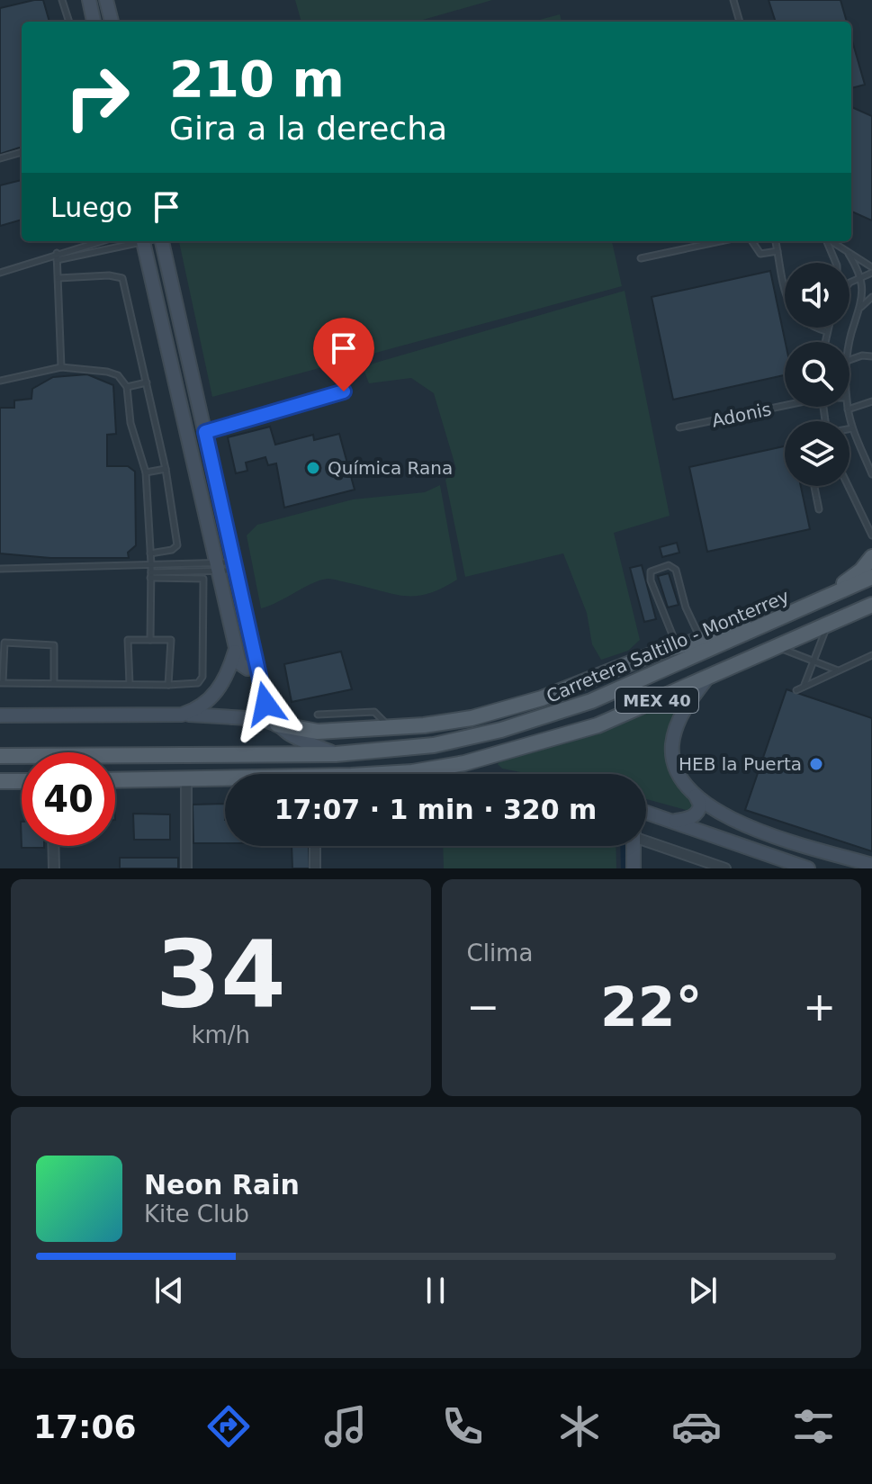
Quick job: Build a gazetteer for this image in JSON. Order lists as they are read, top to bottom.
{
  "streets": {
    "main road": ["Carretera Saltillo - Monterrey", "MEX 40"],
    "lane": ["Adonis"]
  },
  "places": ["Química Rana", "HEB la Puerta"],
  "page": {
    "turn": ["210 m", "Gira a la derecha"],
    "then": "Luego",
    "limit": "40",
    "trip": "17:07 · 1 min · 320 m",
    "tile": [
      ["34", "km/h"],
      "Clima"
    ],
    "heat": ["−", "22°", "+"],
    "song": ["Neon Rain", "Kite Club"],
    "tabs": "17:06"
  }
}
